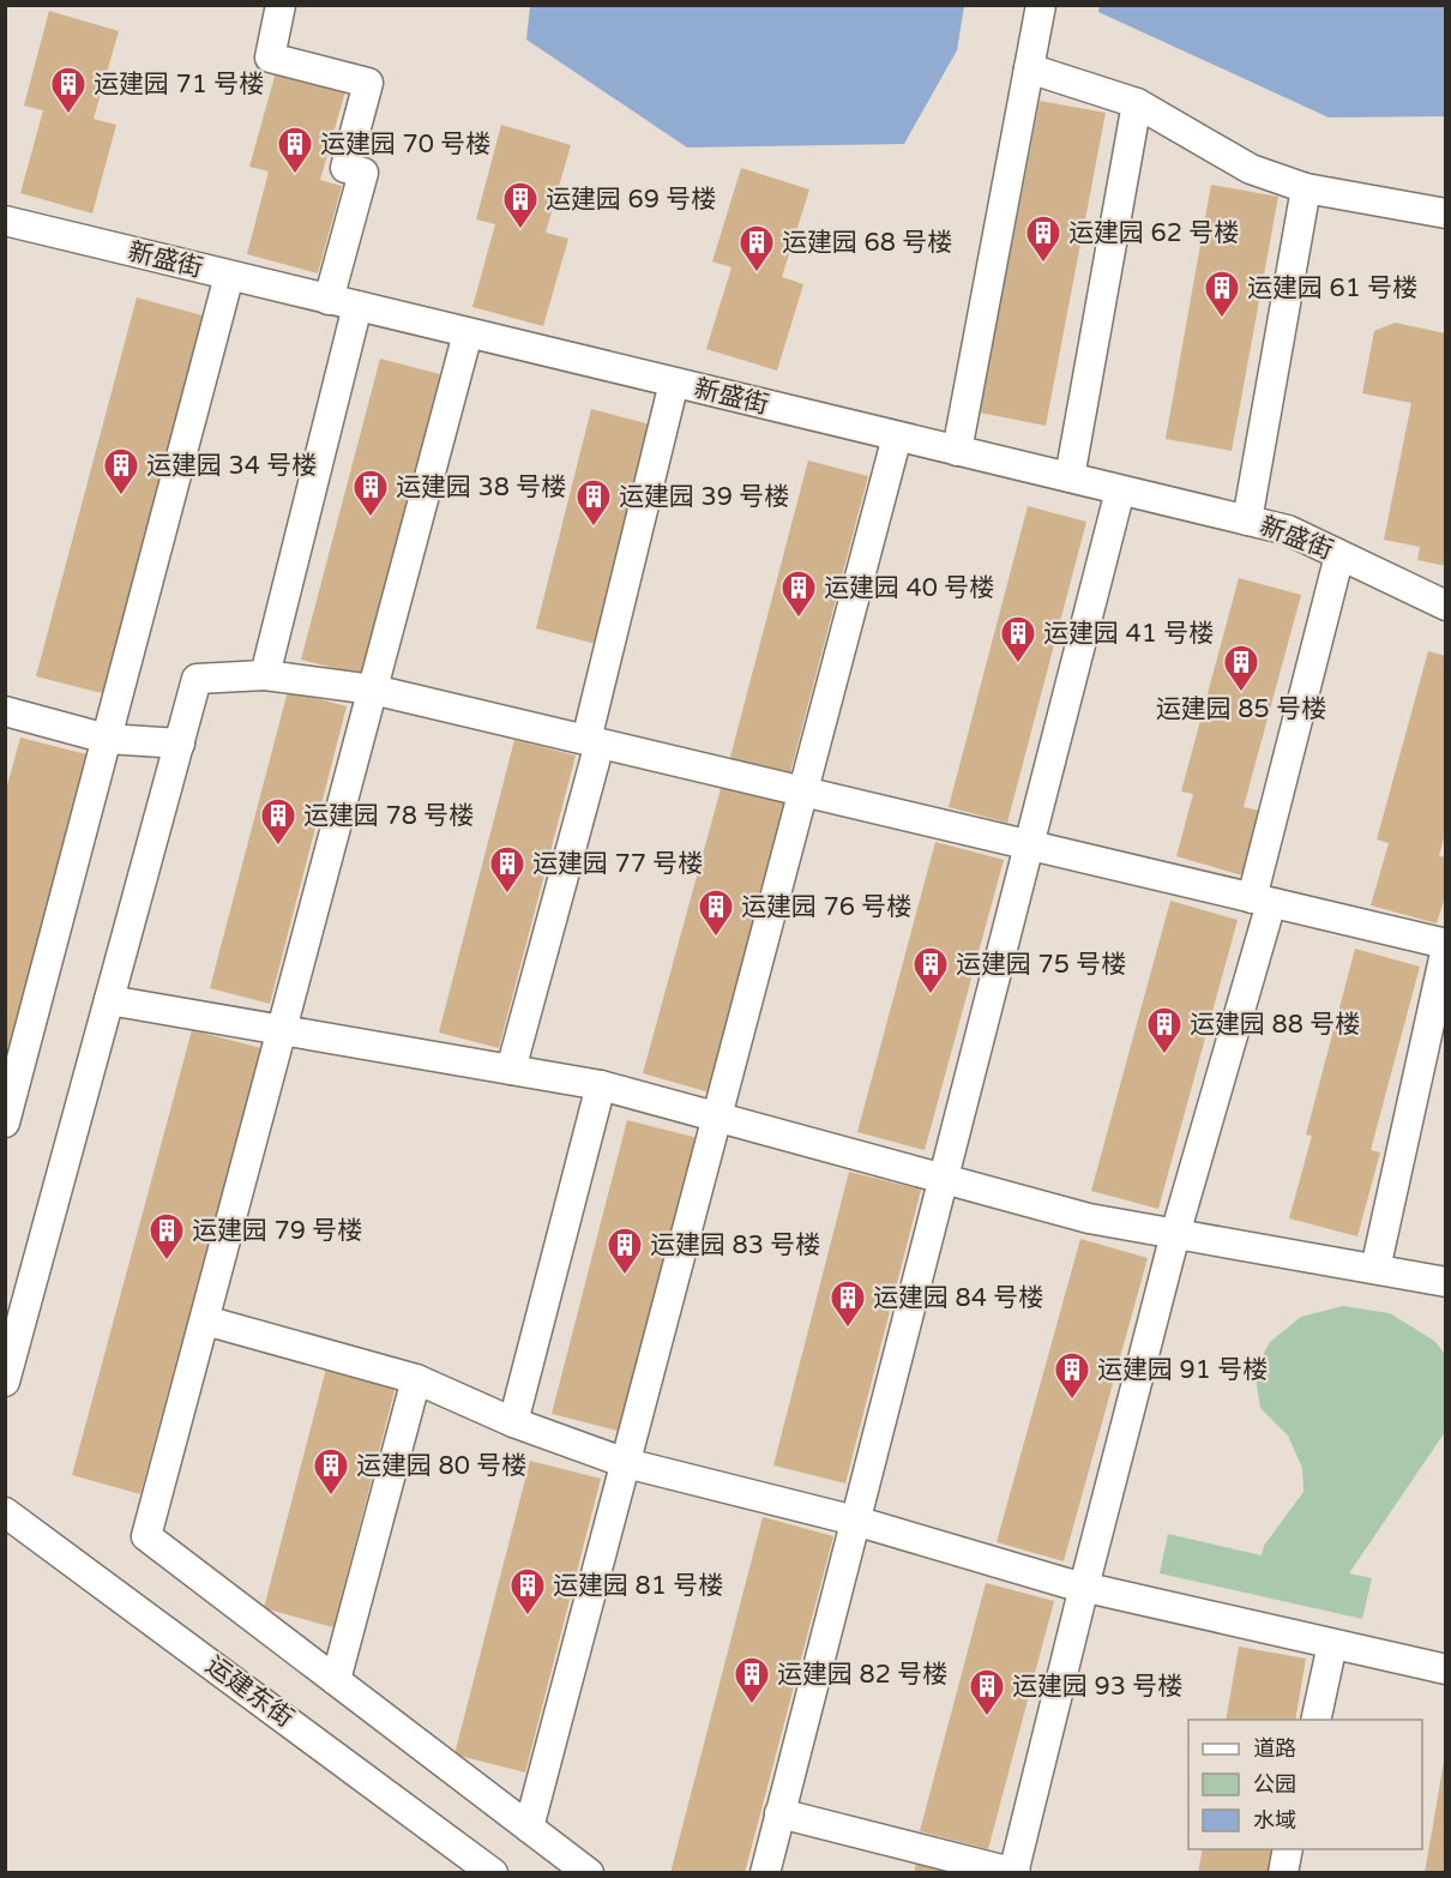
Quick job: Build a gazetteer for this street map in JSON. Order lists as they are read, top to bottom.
{
  "streets": {
    "street": ["新盛街", "运建东街"]
  },
  "places": {
    "building": [
      "运建园 71 号楼",
      "运建园 70 号楼",
      "运建园 69 号楼",
      "运建园 62 号楼",
      "运建园 68 号楼",
      "运建园 61 号楼",
      "运建园 34 号楼",
      "运建园 38 号楼",
      "运建园 39 号楼",
      "运建园 40 号楼",
      "运建园 41 号楼",
      "运建园 85 号楼",
      "运建园 78 号楼",
      "运建园 77 号楼",
      "运建园 76 号楼",
      "运建园 75 号楼",
      "运建园 88 号楼",
      "运建园 79 号楼",
      "运建园 83 号楼",
      "运建园 84 号楼",
      "运建园 91 号楼",
      "运建园 80 号楼",
      "运建园 81 号楼",
      "运建园 82 号楼",
      "运建园 93 号楼"
    ]
  },
  "legend": ["道路", "公园", "水域"]
}
